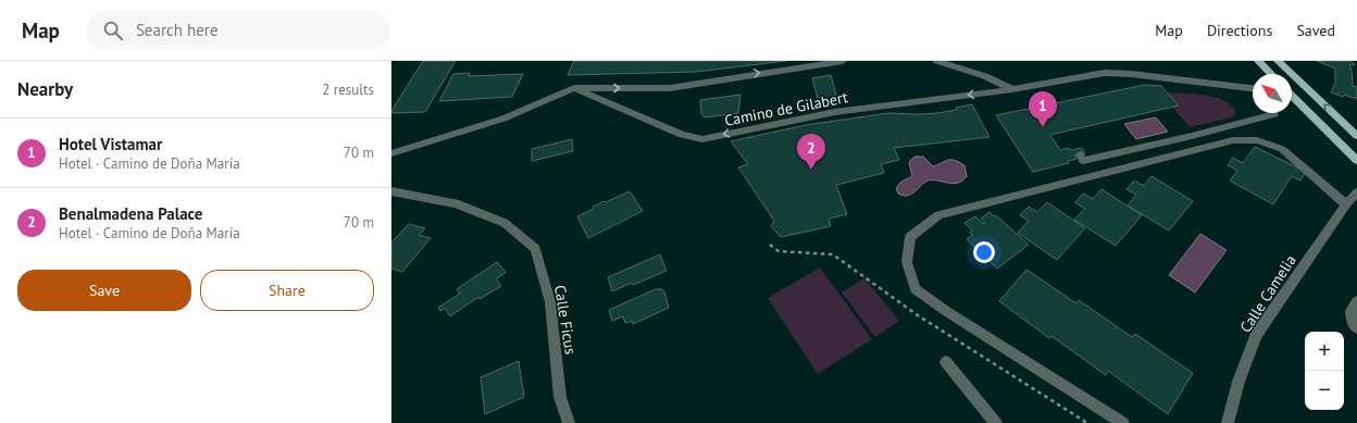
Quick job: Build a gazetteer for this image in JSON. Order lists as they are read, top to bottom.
{
  "streets": {
    "street": ["Camino de Gilabert", "Calle Camelia", "Calle Ficus"]
  },
  "north": "top left",
  "page": {
    "header": "Map",
    "search": "Search here",
    "nav": ["Map", "Directions", "Saved"],
    "heading": ["Nearby", "2 results"],
    "pins": ["1", "2"],
    "list": [
      {
        "mark": "1",
        "name": "Hotel Vistamar",
        "note": "Hotel · Camino de Doña María",
        "value": "70 m"
      },
      {
        "mark": "2",
        "name": "Benalmadena Palace",
        "note": "Hotel · Camino de Doña María",
        "value": "70 m"
      }
    ],
    "buttons": ["Save", "Share"],
    "map_buttons": ["+", "−"]
  }
}
